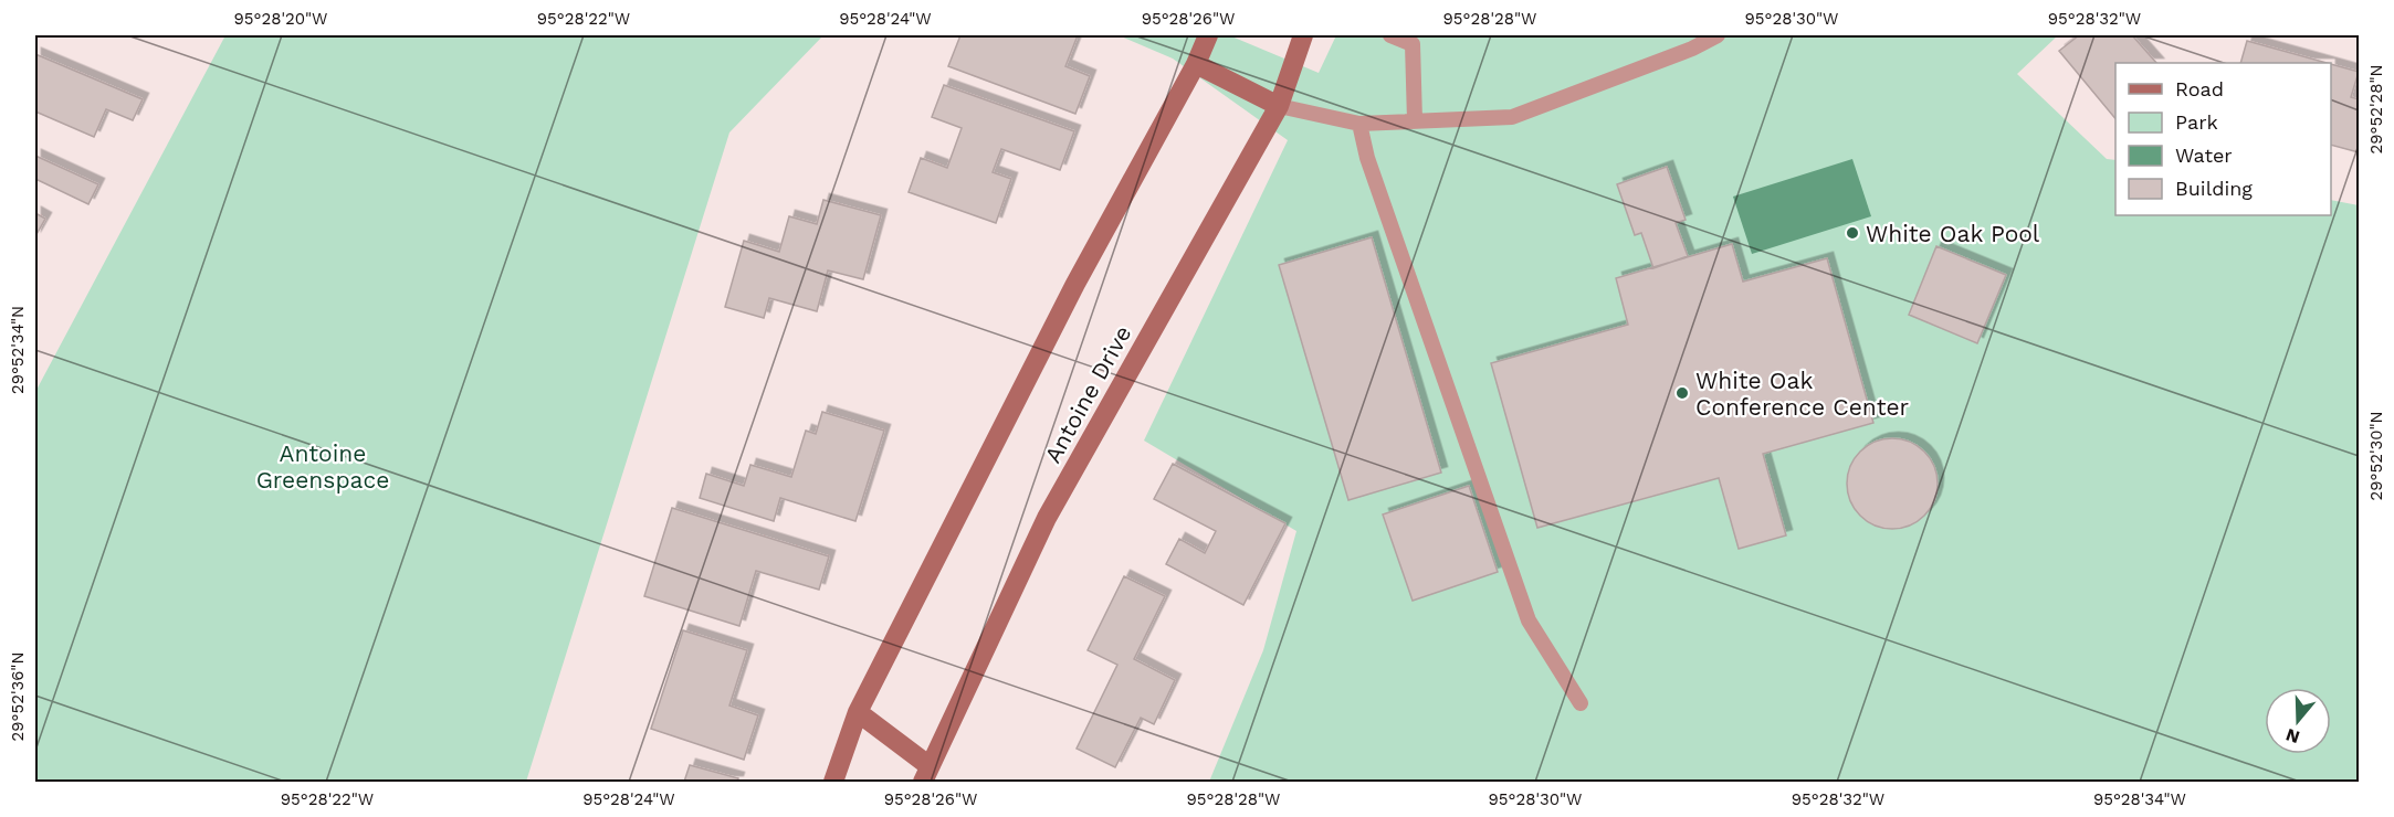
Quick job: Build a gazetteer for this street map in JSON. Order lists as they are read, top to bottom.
{
  "streets": {
    "main road": ["Antoine Drive"]
  },
  "parks": ["Antoine Greenspace"],
  "places": ["White Oak Pool", "White Oak Conference Center"],
  "legend": [
    "Road",
    "Park",
    "Water",
    "Building"
  ],
  "north": "bottom",
  "coordinates": [
    "95°28'20\"W",
    "95°28'22\"W",
    "95°28'24\"W",
    "95°28'26\"W",
    "95°28'28\"W",
    "95°28'30\"W",
    "95°28'32\"W",
    "29°52'28\"N",
    "29°52'34\"N",
    "29°52'30\"N",
    "29°52'36\"N",
    "95°28'34\"W"
  ]
}
